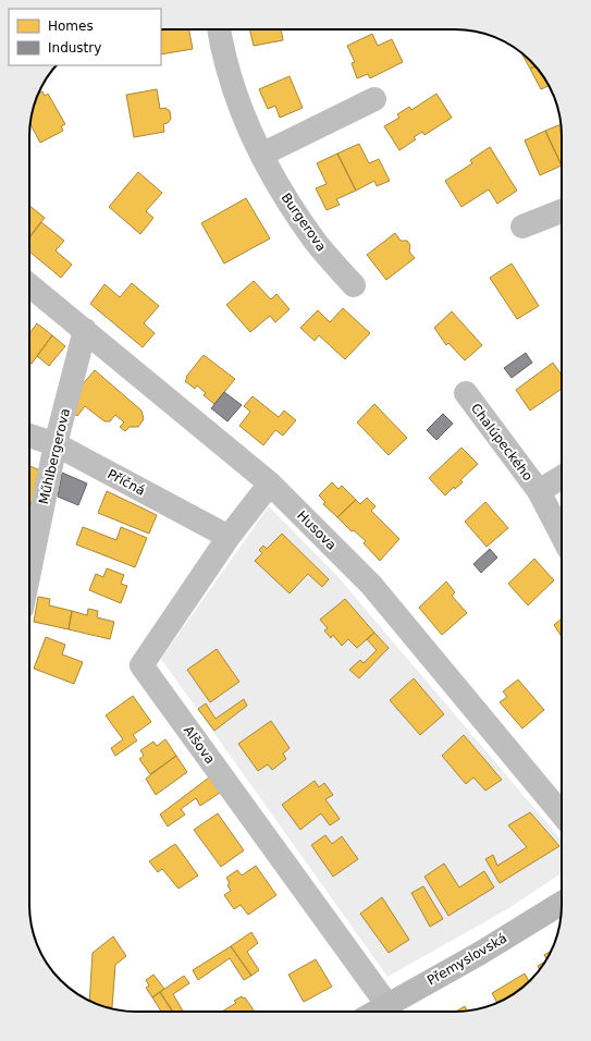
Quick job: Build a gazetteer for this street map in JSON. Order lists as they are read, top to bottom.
{
  "streets": {
    "street": [
      "Burgerova",
      "Chalúpeckého",
      "Műhlbergerova",
      "Příčná",
      "Husova",
      "Alšova",
      "Přemyslovská"
    ]
  },
  "crossings": [
    ["Műhlbergerova", "Příčná"],
    ["Műhlbergerova", "Husova"],
    ["Příčná", "Alšova"],
    ["Husova", "Alšova"],
    ["Alšova", "Přemyslovská"]
  ],
  "legend": ["Homes", "Industry"]
}
